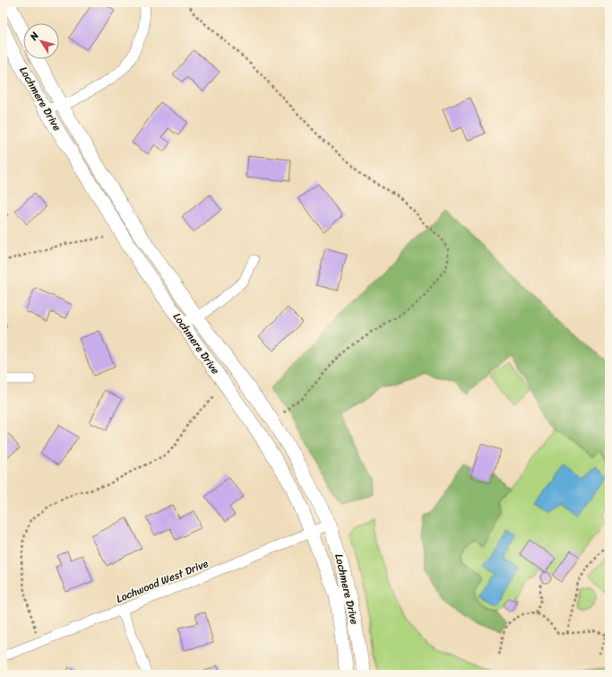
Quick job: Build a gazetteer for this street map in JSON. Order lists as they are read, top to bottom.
{
  "streets": {
    "street": ["Lochmere Drive", "Lochwood West Drive"]
  },
  "crossings": [
    ["Lochmere Drive", "Lochwood West Drive"]
  ],
  "north": "top left"
}
